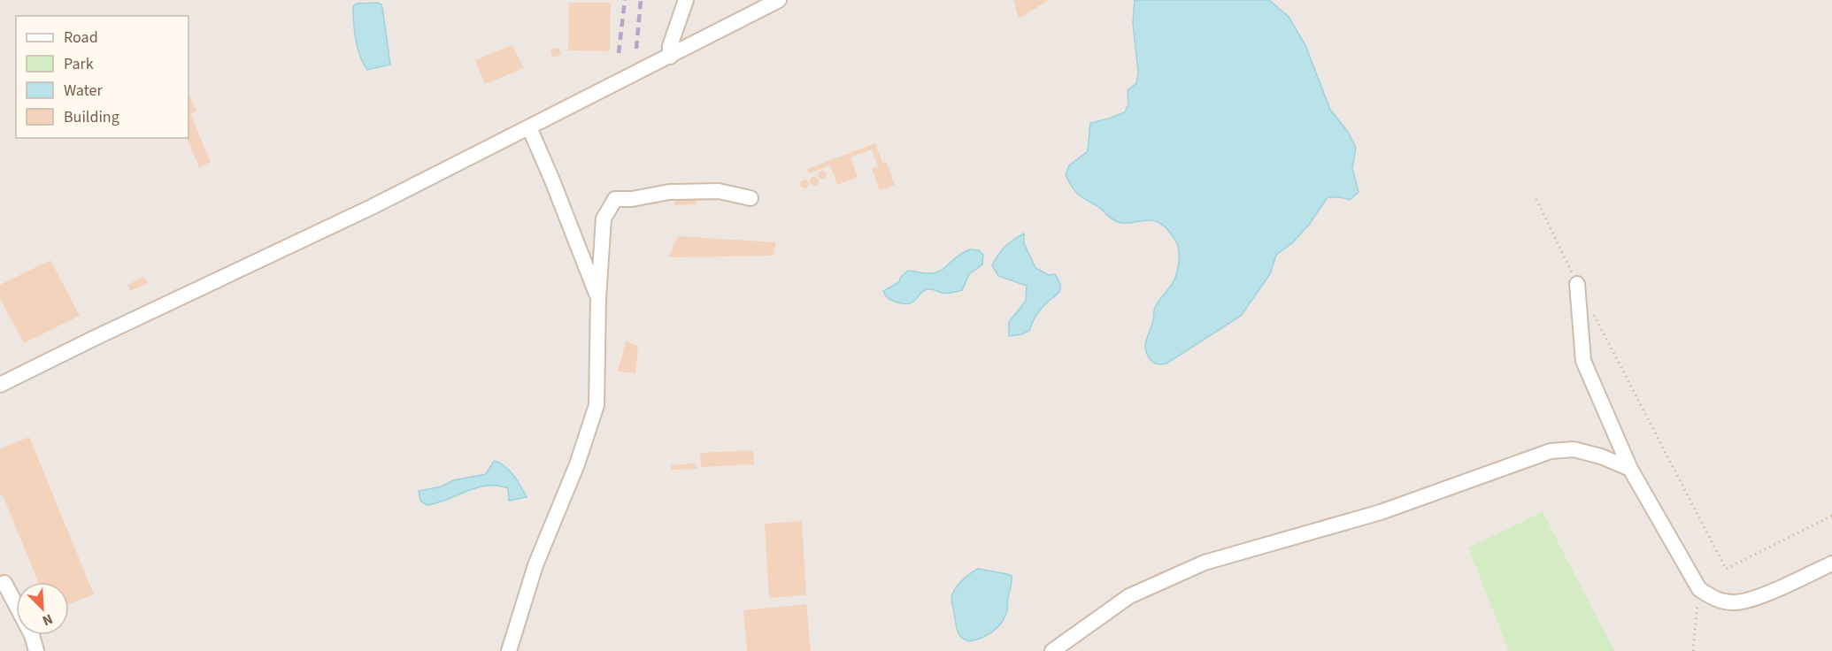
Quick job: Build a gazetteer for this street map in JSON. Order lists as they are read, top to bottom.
{
  "legend": [
    "Road",
    "Park",
    "Water",
    "Building"
  ],
  "north": "bottom right"
}
